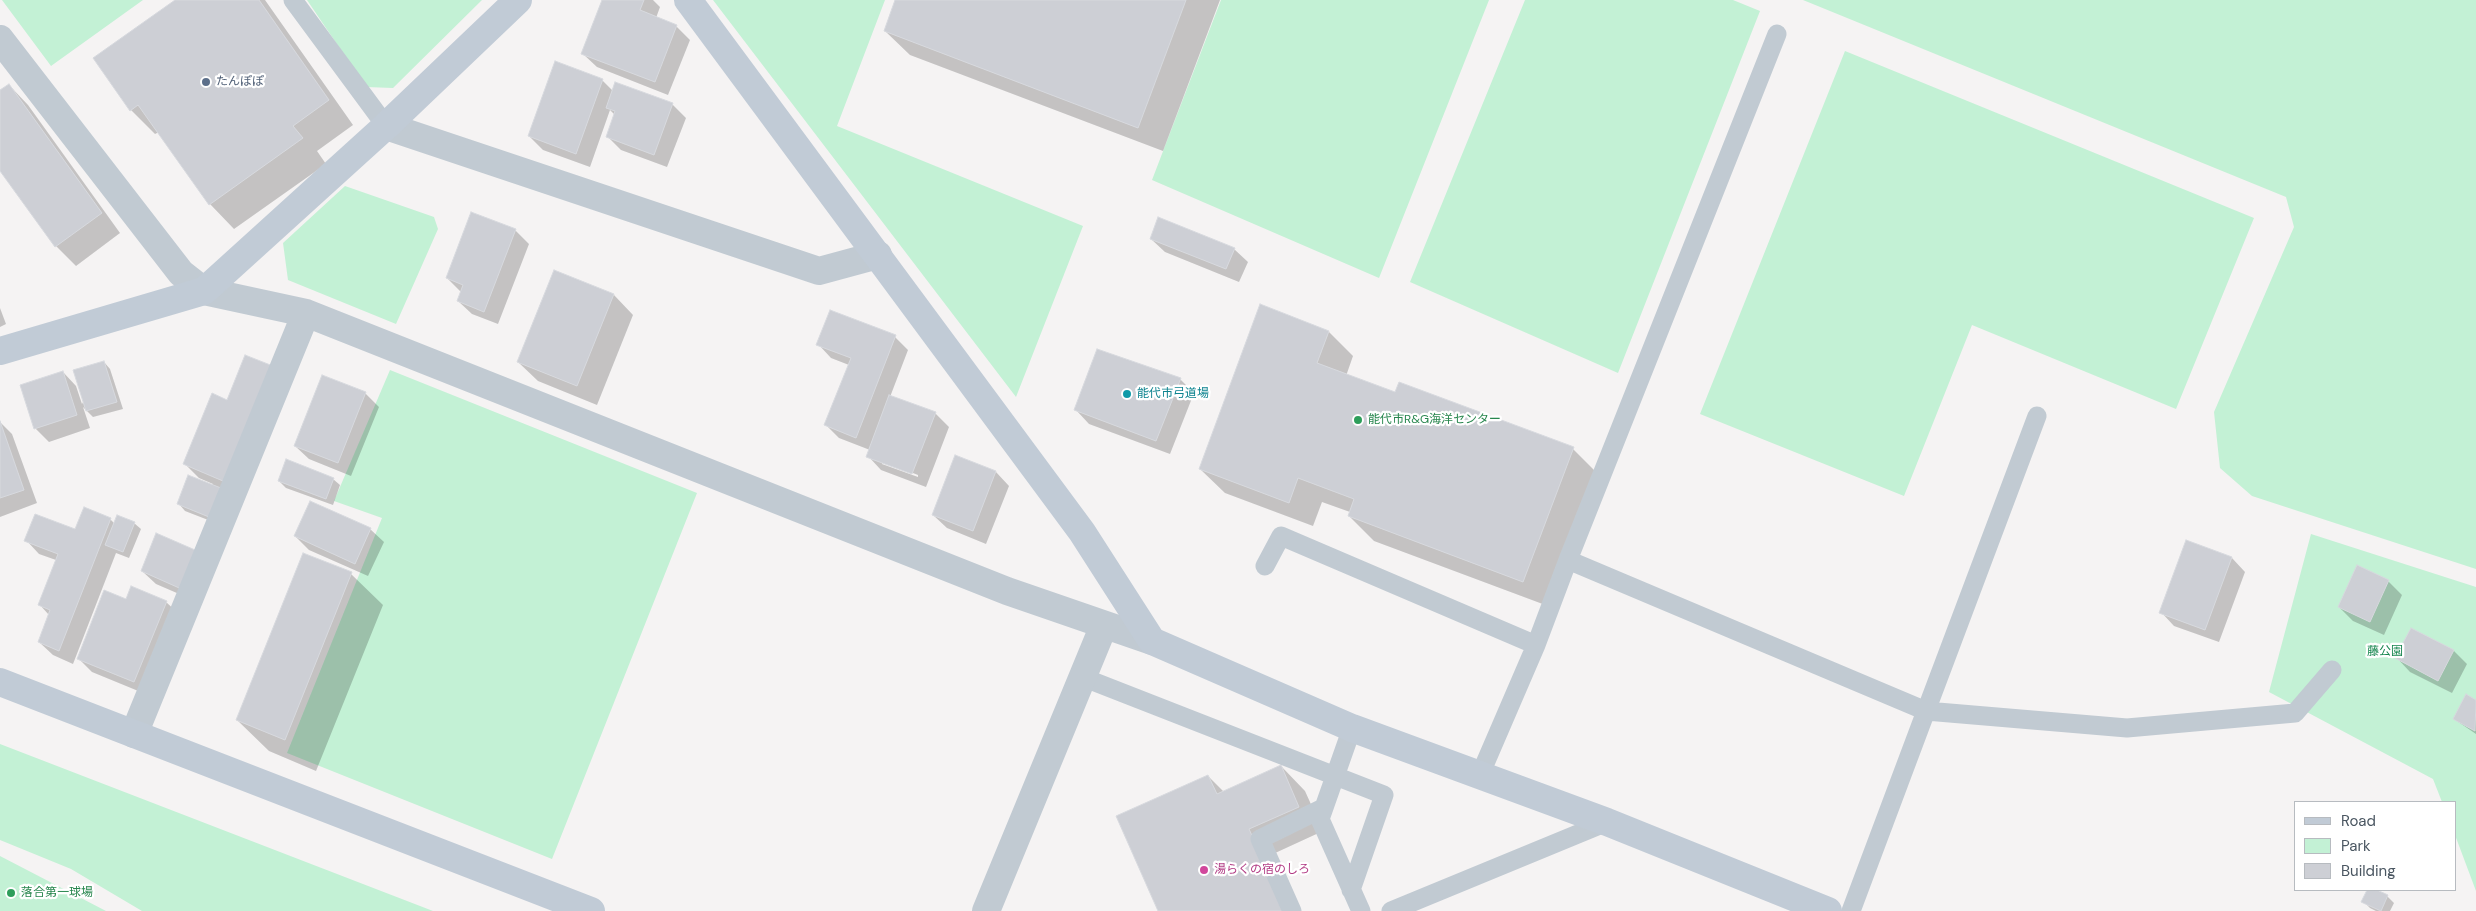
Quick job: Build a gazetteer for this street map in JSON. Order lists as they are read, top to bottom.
{
  "parks": ["藤公園"],
  "places": [
    "たんぽぽ",
    "能代市弓道場",
    "能代市R&G海洋センター",
    "湯らくの宿のしろ",
    "落合第一球場"
  ],
  "legend": ["Road", "Park", "Building"]
}
